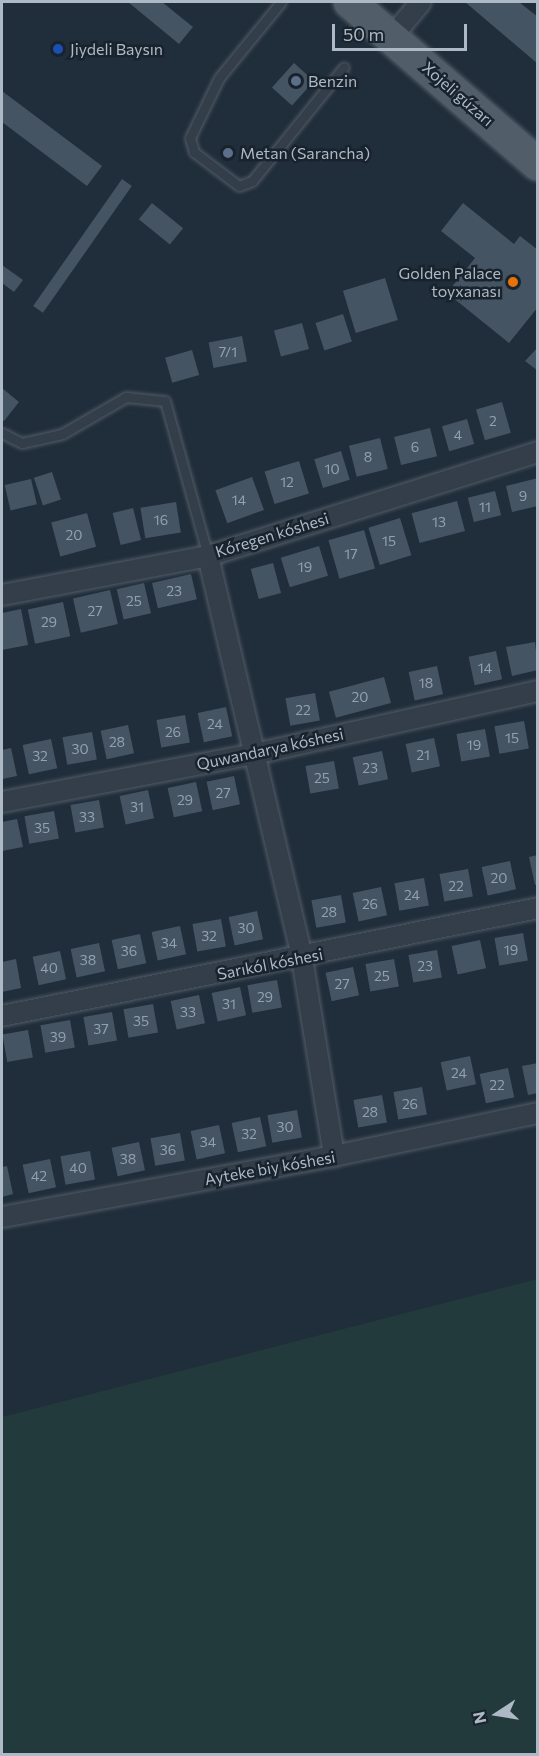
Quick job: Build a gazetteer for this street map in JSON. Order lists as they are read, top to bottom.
{
  "streets": {
    "main road": ["Xojeli gúzarı"],
    "street": [
      "Kóregen kóshesi",
      "Quwandarya kóshesi",
      "Sarıkól kóshesi",
      "Ayteke biy kóshesi"
    ]
  },
  "places": [
    "Jiydeli Baysın",
    "Benzin",
    "Metan (Sarancha)",
    "Golden Palace toyxanası"
  ],
  "house_numbers": [
    "7/1",
    "2",
    "4",
    "6",
    "8",
    "10",
    "12",
    "9",
    "14",
    "11",
    "16",
    "13",
    "20",
    "15",
    "17",
    "19",
    "23",
    "25",
    "27",
    "29",
    "14",
    "18",
    "20",
    "22",
    "24",
    "26",
    "15",
    "28",
    "19",
    "30",
    "21",
    "32",
    "23",
    "25",
    "27",
    "29",
    "31",
    "33",
    "35",
    "20",
    "22",
    "24",
    "26",
    "28",
    "30",
    "32",
    "34",
    "19",
    "36",
    "38",
    "23",
    "40",
    "25",
    "27",
    "29",
    "31",
    "33",
    "35",
    "37",
    "39",
    "24",
    "22",
    "26",
    "28",
    "30",
    "32",
    "34",
    "36",
    "38",
    "40",
    "42"
  ],
  "scale_bar": "50 m",
  "north": "left"
}
